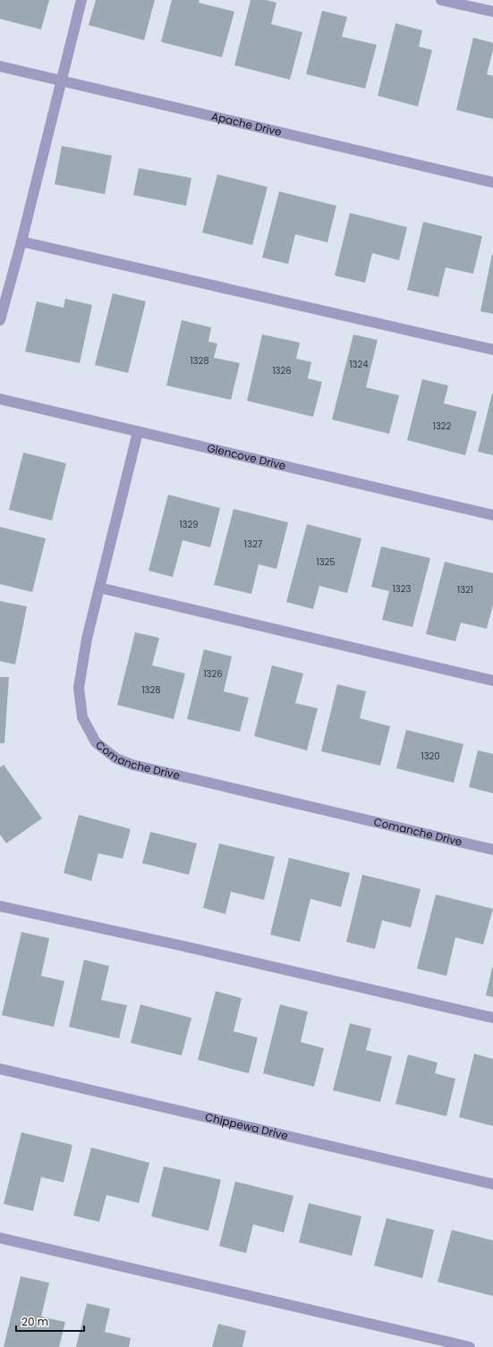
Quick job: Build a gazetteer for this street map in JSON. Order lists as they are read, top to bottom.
{
  "streets": {
    "street": [
      "Apache Drive",
      "Glencove Drive",
      "Comanche Drive",
      "Chippewa Drive"
    ]
  },
  "crossings": [
    ["Glencove Drive", "Comanche Drive"]
  ],
  "house_numbers": [
    "1328",
    "1324",
    "1326",
    "1322",
    "1329",
    "1327",
    "1325",
    "1323",
    "1321",
    "1326",
    "1328",
    "1320"
  ],
  "scale_bar": "20 m"
}
